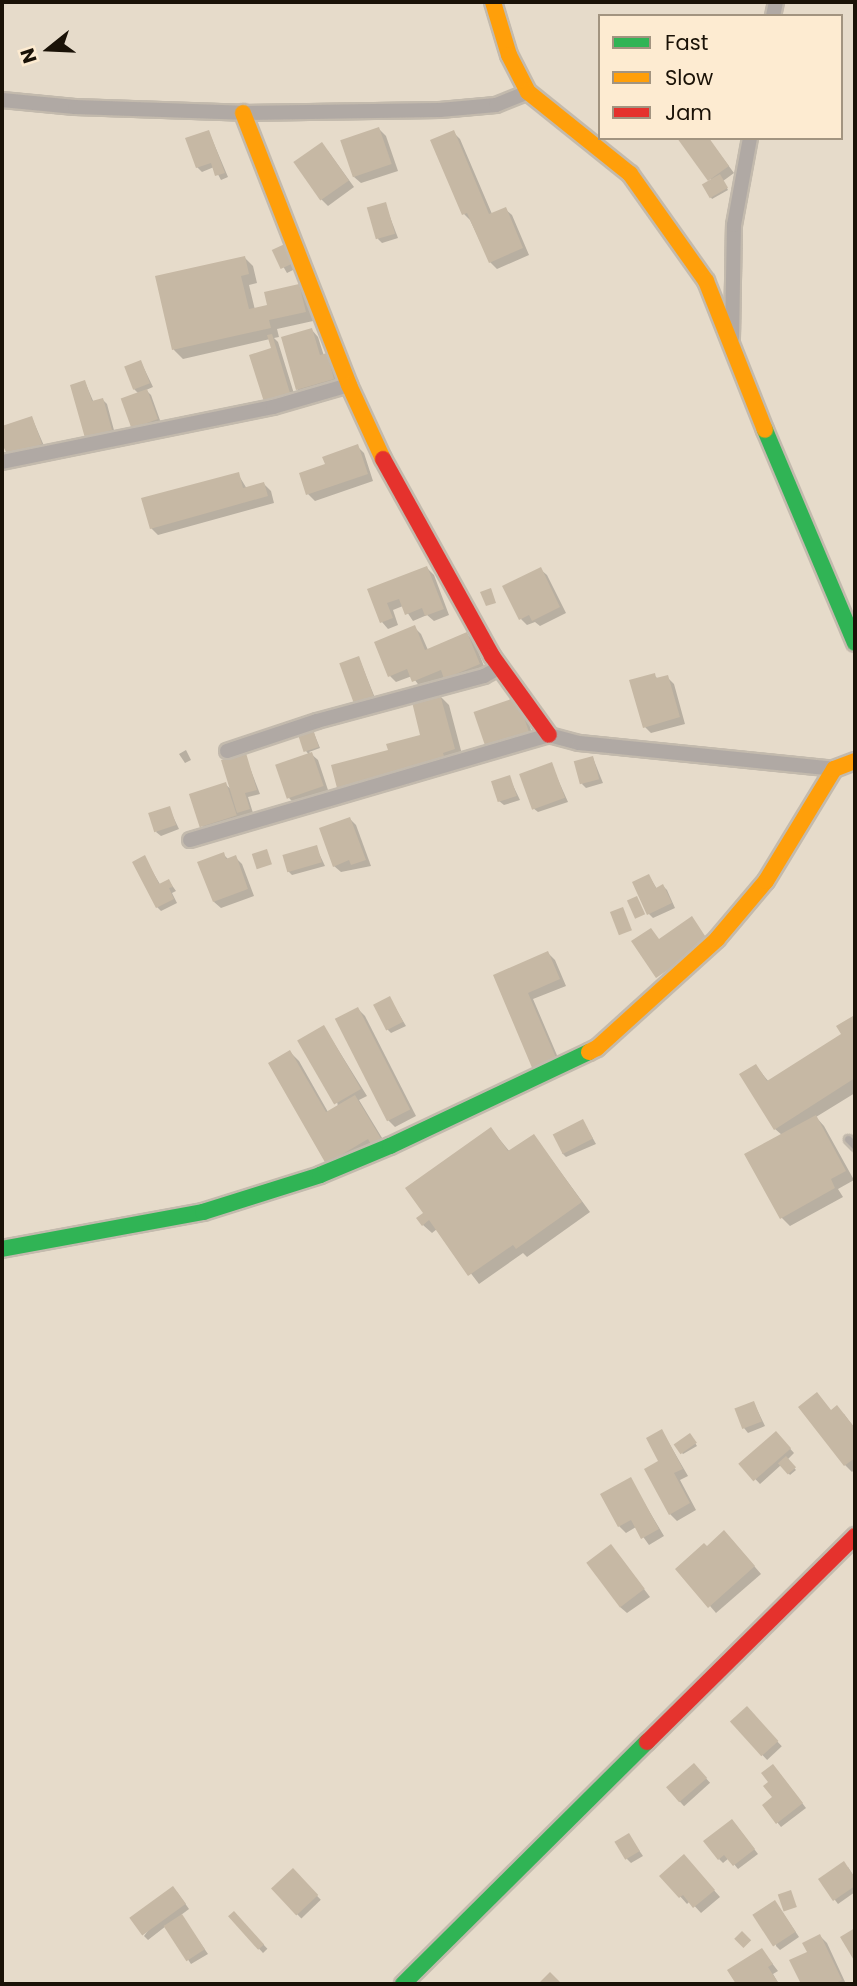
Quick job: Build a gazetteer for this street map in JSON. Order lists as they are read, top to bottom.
{
  "legend": ["Fast", "Slow", "Jam"],
  "north": "left"
}
